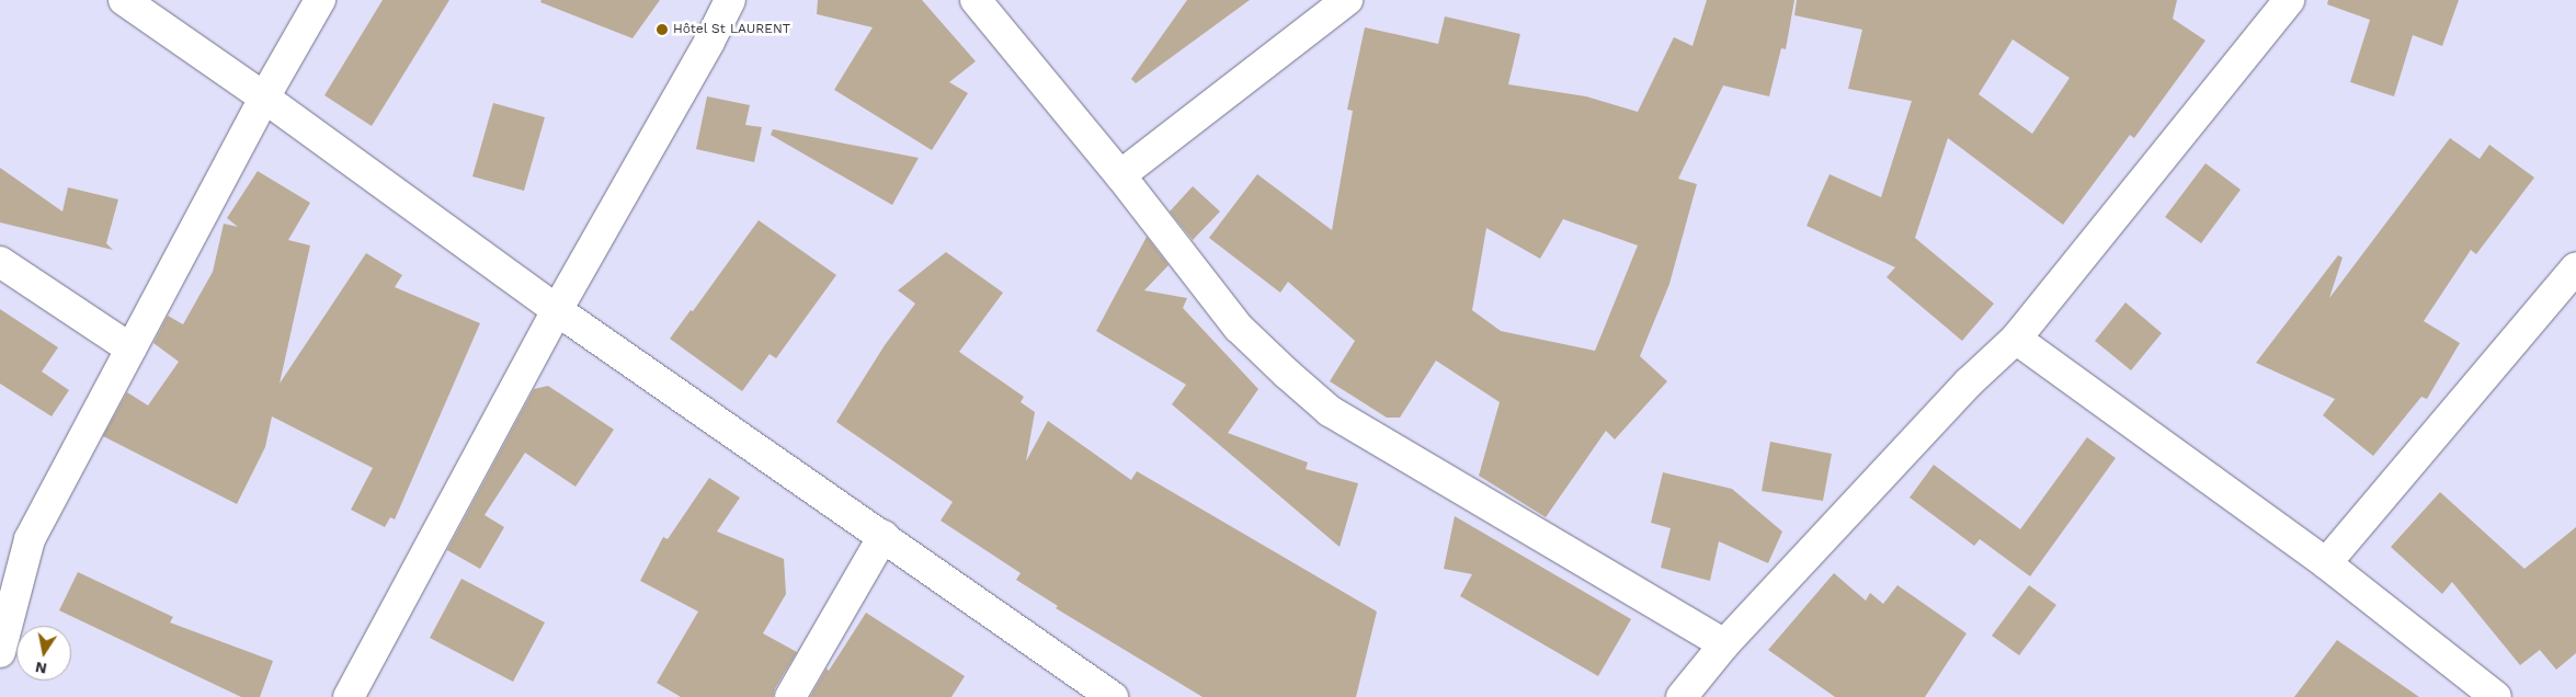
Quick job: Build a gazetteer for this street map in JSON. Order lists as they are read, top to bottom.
{
  "places": ["Hôtel St LAURENT"],
  "north": "bottom"
}
